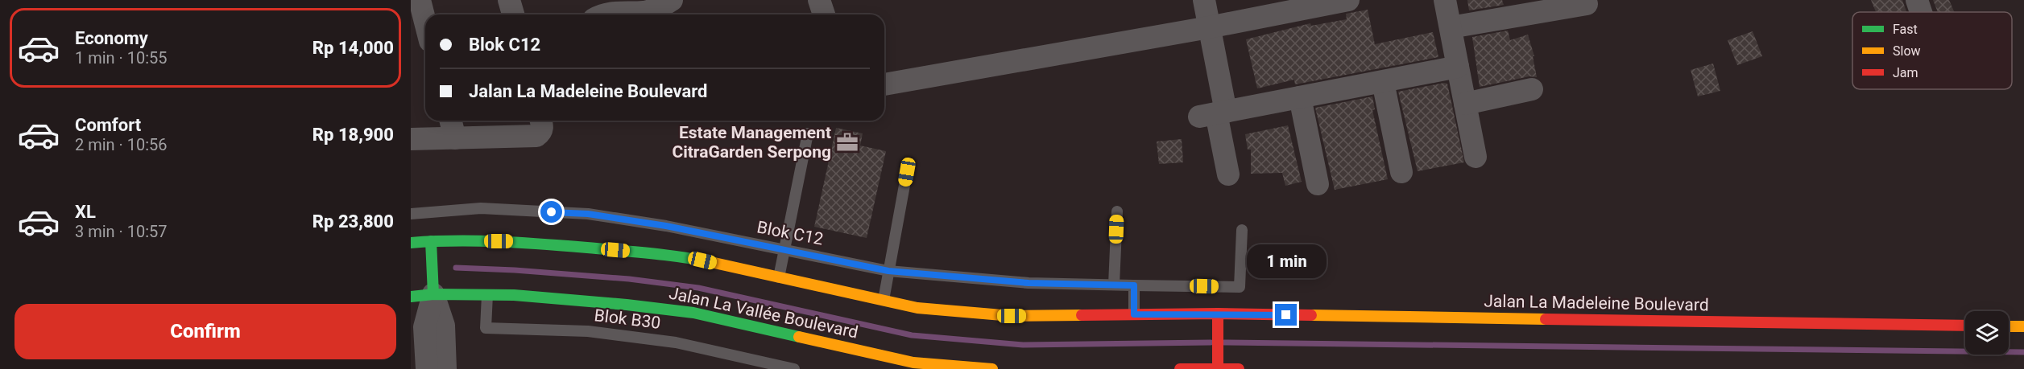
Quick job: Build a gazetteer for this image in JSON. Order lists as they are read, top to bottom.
{
  "streets": {
    "street": ["Jalan La Madeleine Boulevard", "Jalan La Vallée Boulevard"],
    "lane": ["Blok C12", "Blok B30"]
  },
  "crossings": [
    ["Jalan La Vallée Boulevard", "Blok B30"]
  ],
  "places": {
    "office": ["Estate Management CitraGarden Serpong"]
  },
  "legend": ["Fast", "Slow", "Jam"],
  "page": {
    "list": [
      {
        "name": "Economy",
        "note": "1 min · 10:55",
        "value": "Rp 14,000"
      },
      {
        "name": "Comfort",
        "note": "2 min · 10:56",
        "value": "Rp 18,900"
      },
      {
        "name": "XL",
        "note": "3 min · 10:57",
        "value": "Rp 23,800"
      }
    ],
    "banner": ["Blok C12", "Jalan La Madeleine Boulevard"],
    "bubble": "1 min",
    "buttons": "Confirm"
  }
}
